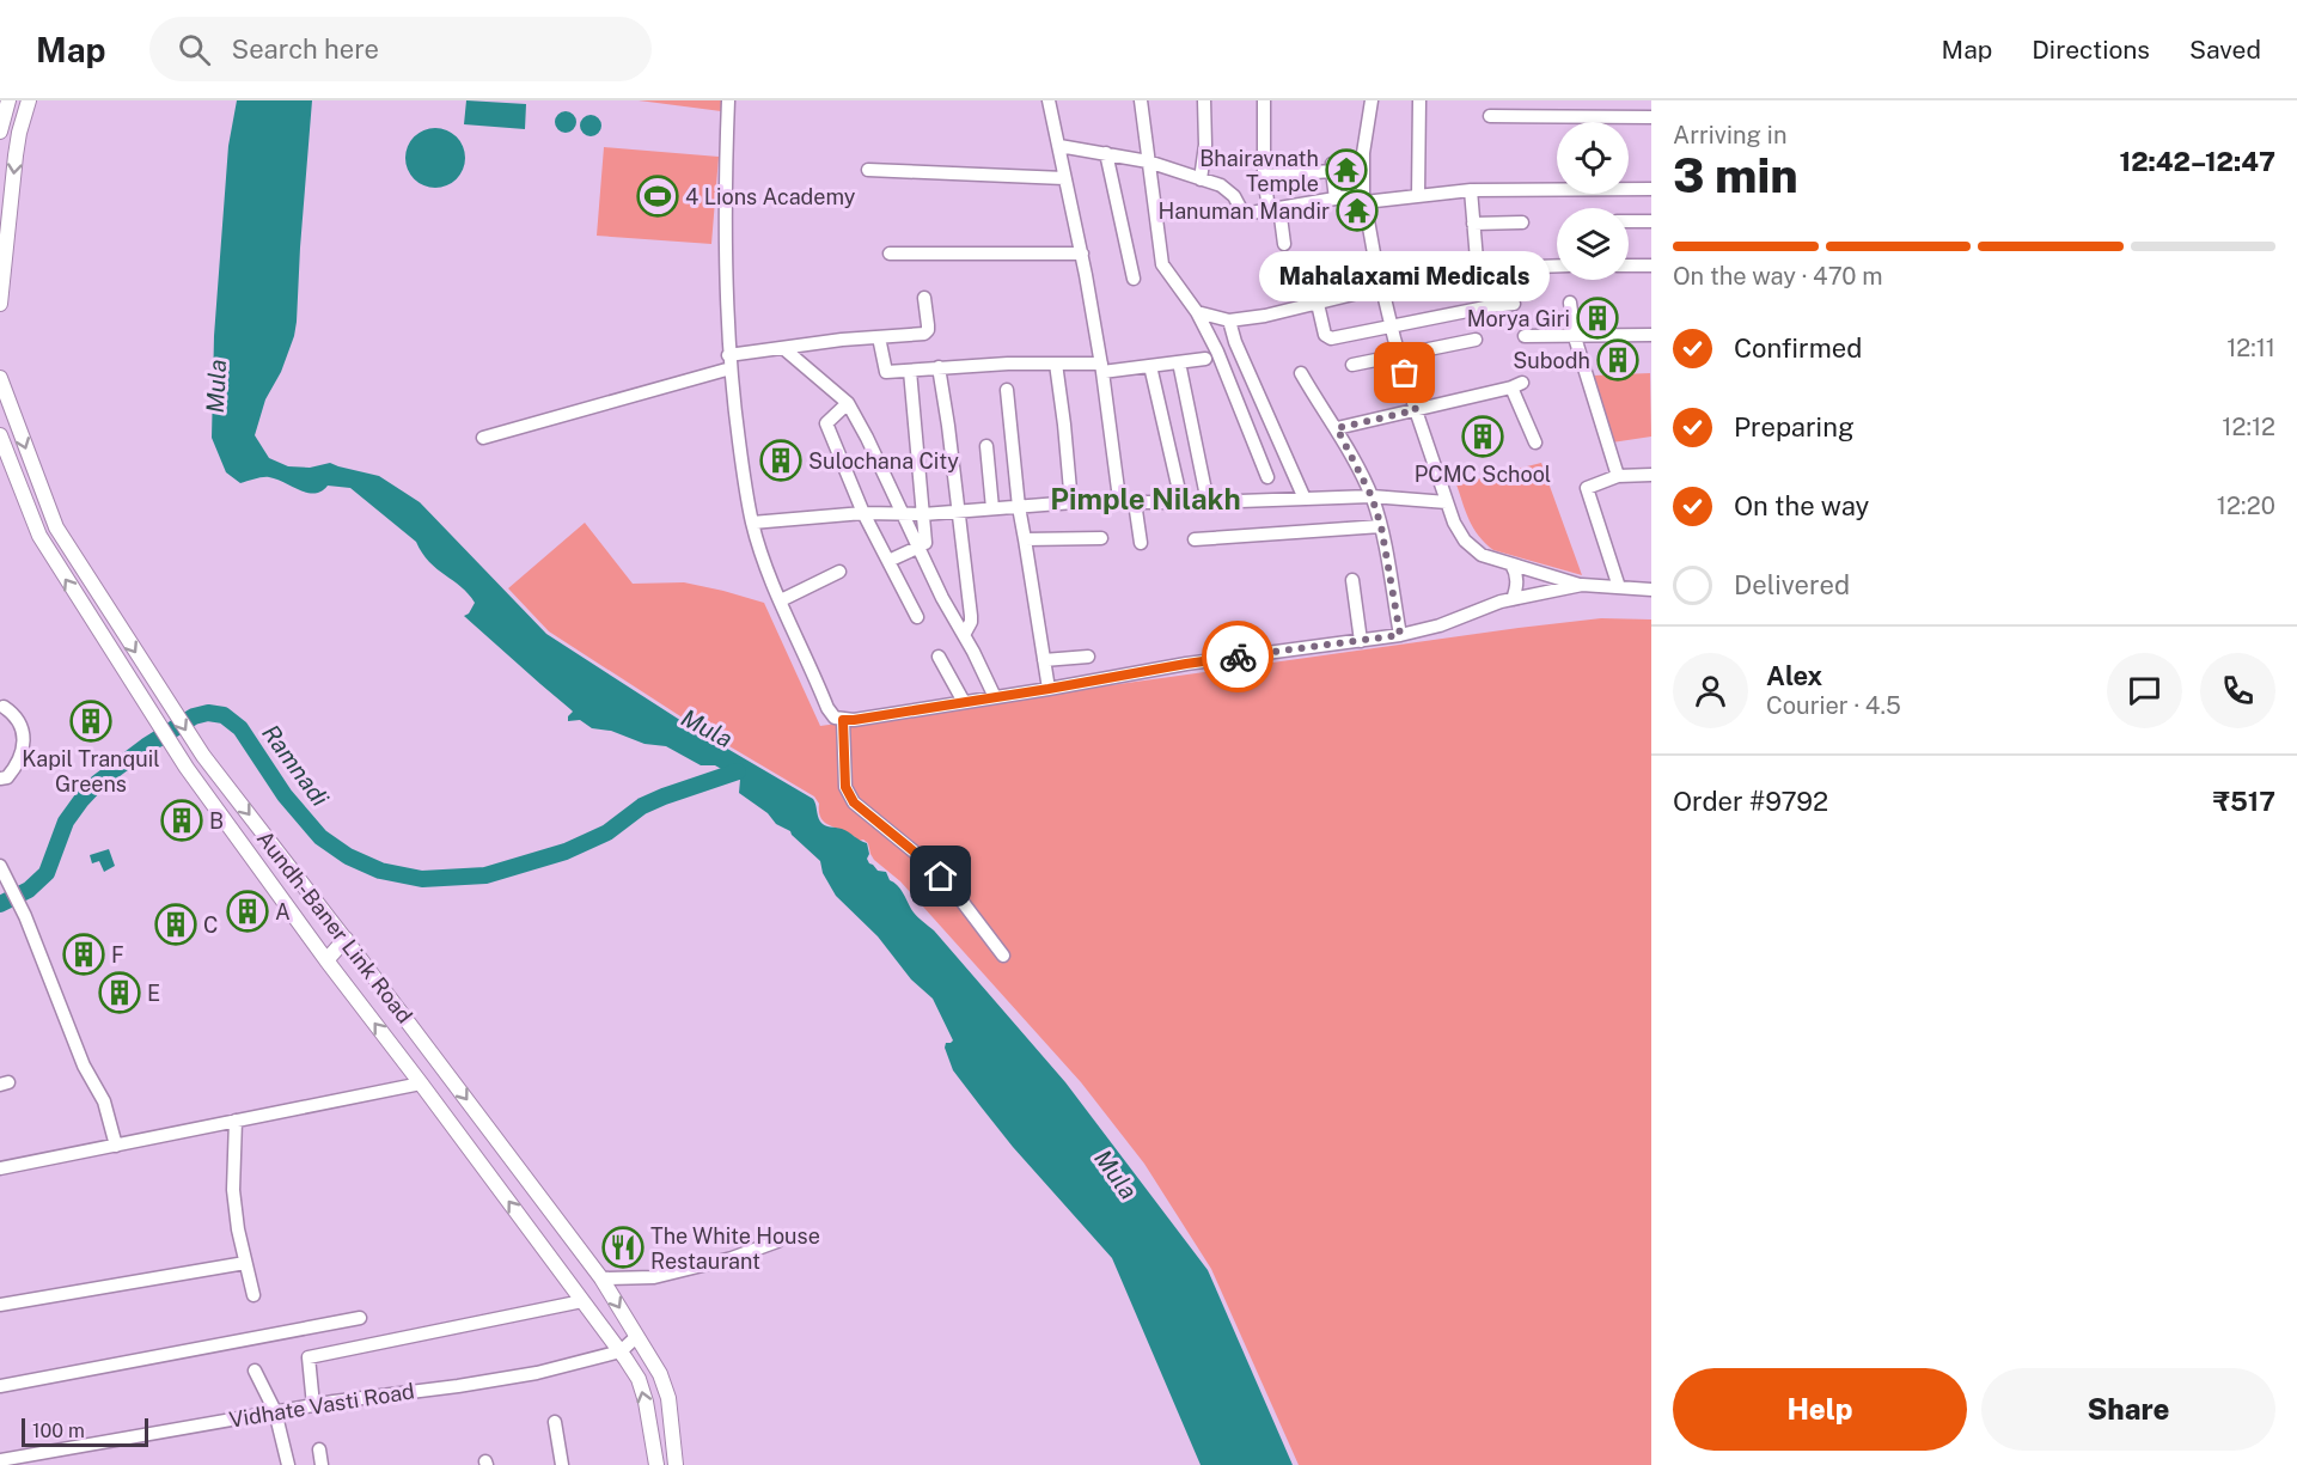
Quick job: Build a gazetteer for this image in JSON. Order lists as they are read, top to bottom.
{
  "streets": {
    "main road": ["Aundh-Baner Link Road"],
    "street": ["Vidhate Vasti Road"]
  },
  "crossings": [
    ["Aundh-Baner Link Road", "Vidhate Vasti Road"]
  ],
  "districts": ["Pimple Nilakh"],
  "water": ["Mula", "Ramnadi"],
  "places": {
    "temple": ["Bhairavnath Temple", "Hanuman Mandir"],
    "sports": ["4 Lions Academy"],
    "building": [
      "Morya Giri",
      "Subodh",
      "PCMC School",
      "Sulochana City",
      "Kapil Tranquil Greens",
      "B",
      "A",
      "C",
      "F",
      "E"
    ],
    "other": ["Mahalaxami Medicals"],
    "restaurant": ["The White House Restaurant"]
  },
  "scale_bar": "100 m",
  "page": {
    "header": "Map",
    "search": "Search here",
    "nav": ["Map", "Directions", "Saved"],
    "heading": ["3 min", "Arriving in", "12:42–12:47"],
    "panel": [
      "Alex",
      "Courier · 4.5",
      "Order #9792",
      "₹517"
    ],
    "bar": "On the way · 470 m",
    "bubble": "Mahalaxami Medicals",
    "list": [
      ["Confirmed", "12:11"],
      ["Preparing", "12:12"],
      ["On the way", "12:20"],
      "Delivered"
    ],
    "buttons": ["Help", "Share"],
    "scale": "100 m"
  }
}
